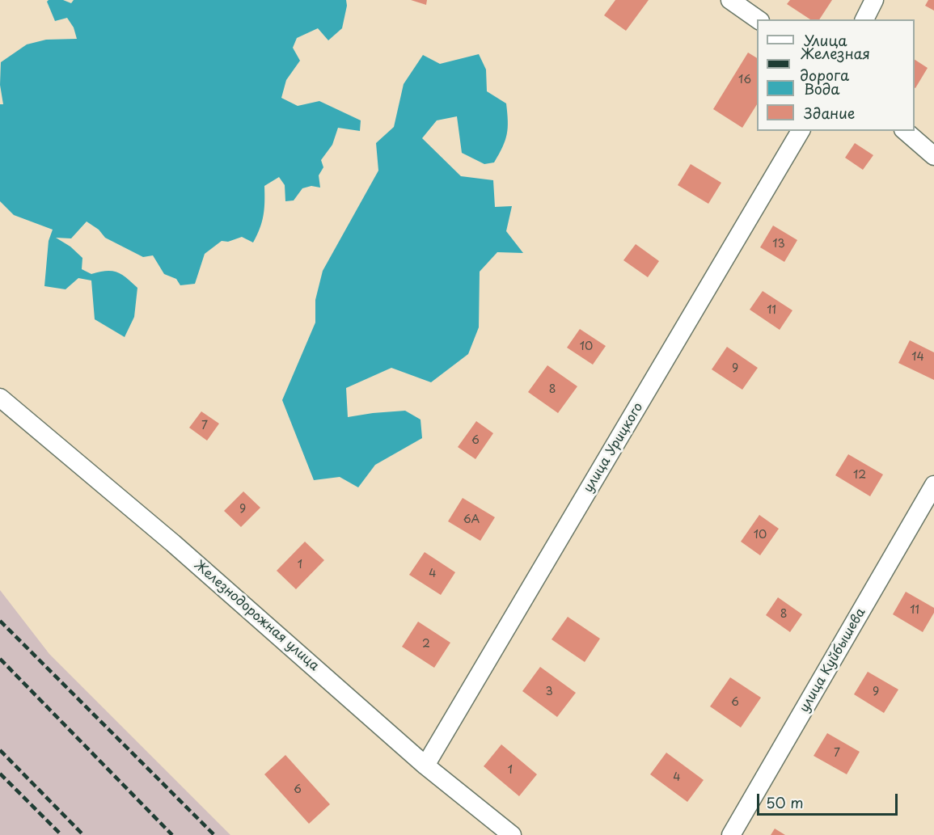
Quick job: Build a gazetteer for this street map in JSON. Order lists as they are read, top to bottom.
{
  "streets": {
    "street": ["улица Урицкого", "Железнодорожная улица", "улица Куйбышева"]
  },
  "crossings": [
    ["улица Урицкого", "Железнодорожная улица"]
  ],
  "house_numbers": [
    "16",
    "13",
    "11",
    "10",
    "14",
    "9",
    "8",
    "7",
    "6",
    "12",
    "9",
    "6А",
    "10",
    "1",
    "4",
    "11",
    "8",
    "2",
    "3",
    "9",
    "6",
    "7",
    "1",
    "4",
    "6"
  ],
  "legend": [
    "Улица",
    "Железная дорога",
    "Вода",
    "Здание"
  ],
  "scale_bar": "50 m"
}
